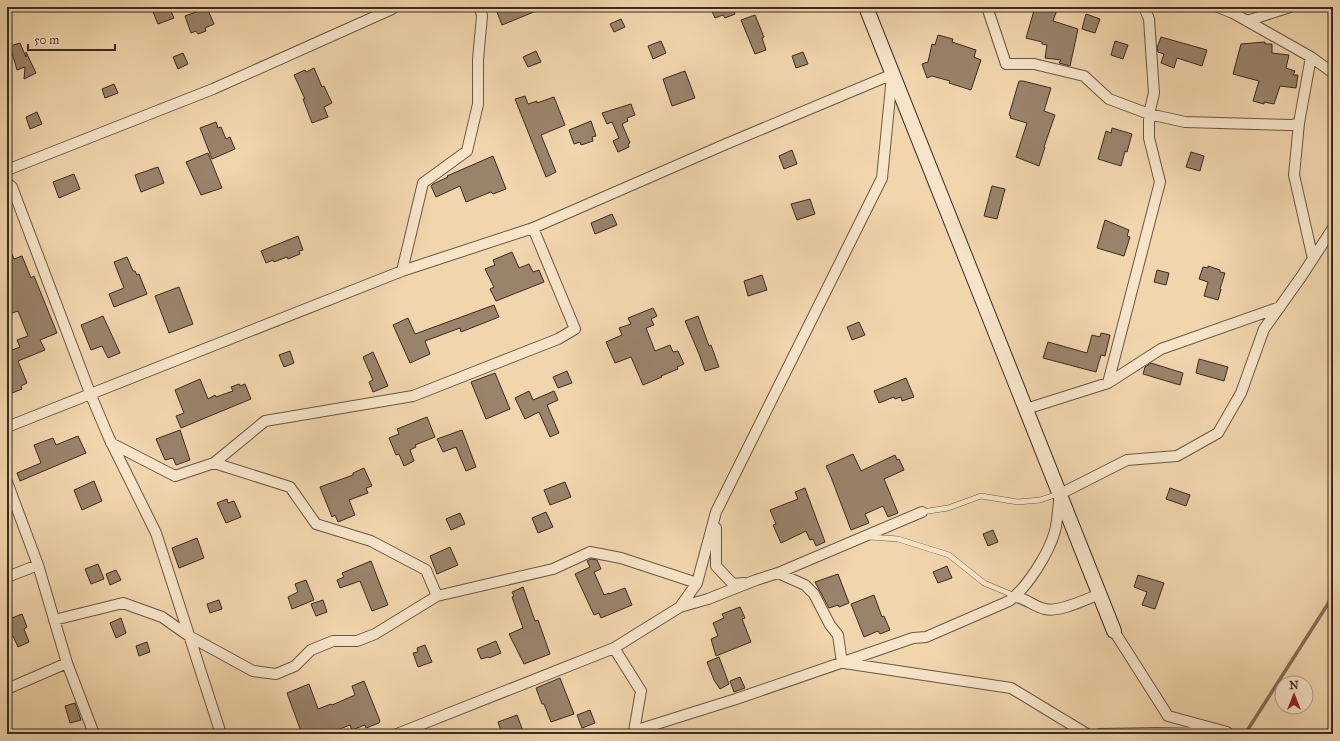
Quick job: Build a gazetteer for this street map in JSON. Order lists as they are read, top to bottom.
{
  "scale_bar": "50 m",
  "north": "top"
}
